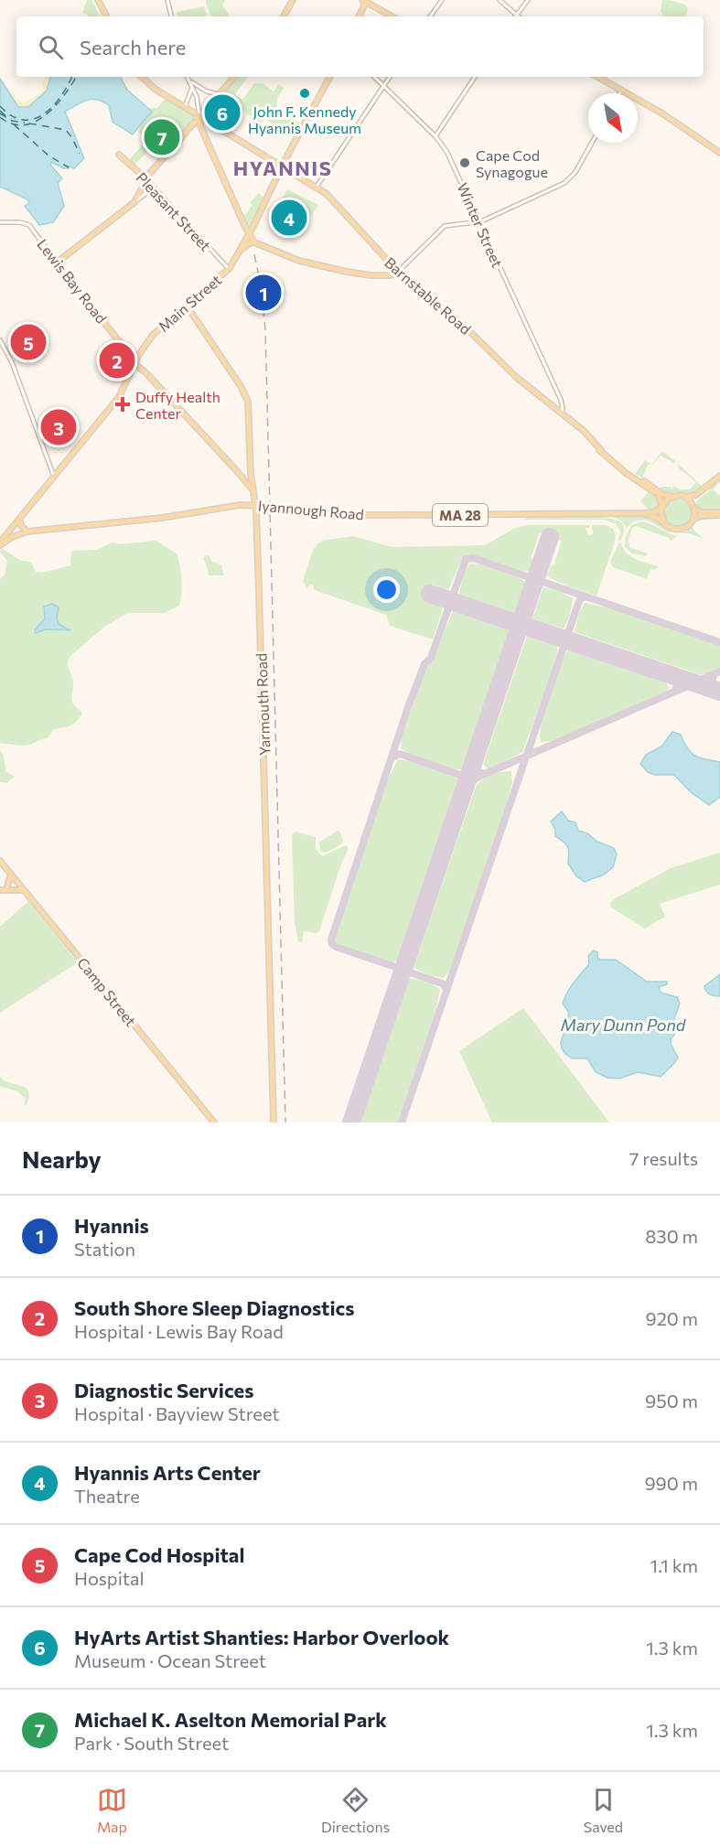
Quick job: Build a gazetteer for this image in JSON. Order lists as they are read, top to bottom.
{
  "streets": {
    "main road": [
      "Pleasant Street",
      "Lewis Bay Road",
      "Barnstable Road",
      "Main Street",
      "Iyannough Road",
      "MA 28",
      "Yarmouth Road",
      "Camp Street"
    ],
    "street": ["Winter Street"]
  },
  "crossings": [
    ["Pleasant Street", "Main Street"],
    ["Winter Street", "Barnstable Road"],
    ["Lewis Bay Road", "Main Street"],
    ["Barnstable Road", "Main Street"],
    ["Barnstable Road", "Iyannough Road"],
    ["Barnstable Road", "MA 28"],
    ["Main Street", "Iyannough Road"],
    ["Main Street", "Yarmouth Road"],
    ["Iyannough Road", "MA 28"],
    ["Iyannough Road", "Yarmouth Road"]
  ],
  "districts": ["HYANNIS"],
  "water": ["Mary Dunn Pond"],
  "places": {
    "other": ["John F. Kennedy Hyannis Museum", "Cape Cod Synagogue"],
    "health": ["Duffy Health Center"]
  },
  "north": "bottom right",
  "page": {
    "search": "Search here",
    "pins": [
      "6",
      "7",
      "4",
      "1",
      "5",
      "2",
      "3"
    ],
    "heading": ["Nearby", "7 results"],
    "list": [
      {
        "mark": "1",
        "name": "Hyannis",
        "note": "Station",
        "value": "830 m"
      },
      {
        "mark": "2",
        "name": "South Shore Sleep Diagnostics",
        "note": "Hospital · Lewis Bay Road",
        "value": "920 m"
      },
      {
        "mark": "3",
        "name": "Diagnostic Services",
        "note": "Hospital · Bayview Street",
        "value": "950 m"
      },
      {
        "mark": "4",
        "name": "Hyannis Arts Center",
        "note": "Theatre",
        "value": "990 m"
      },
      {
        "mark": "5",
        "name": "Cape Cod Hospital",
        "note": "Hospital",
        "value": "1.1 km"
      },
      {
        "mark": "6",
        "name": "HyArts Artist Shanties: Harbor Overlook",
        "note": "Museum · Ocean Street",
        "value": "1.3 km"
      },
      {
        "mark": "7",
        "name": "Michael K. Aselton Memorial Park",
        "note": "Park · South Street",
        "value": "1.3 km"
      }
    ],
    "nav": ["Map", "Directions", "Saved"]
  }
}
